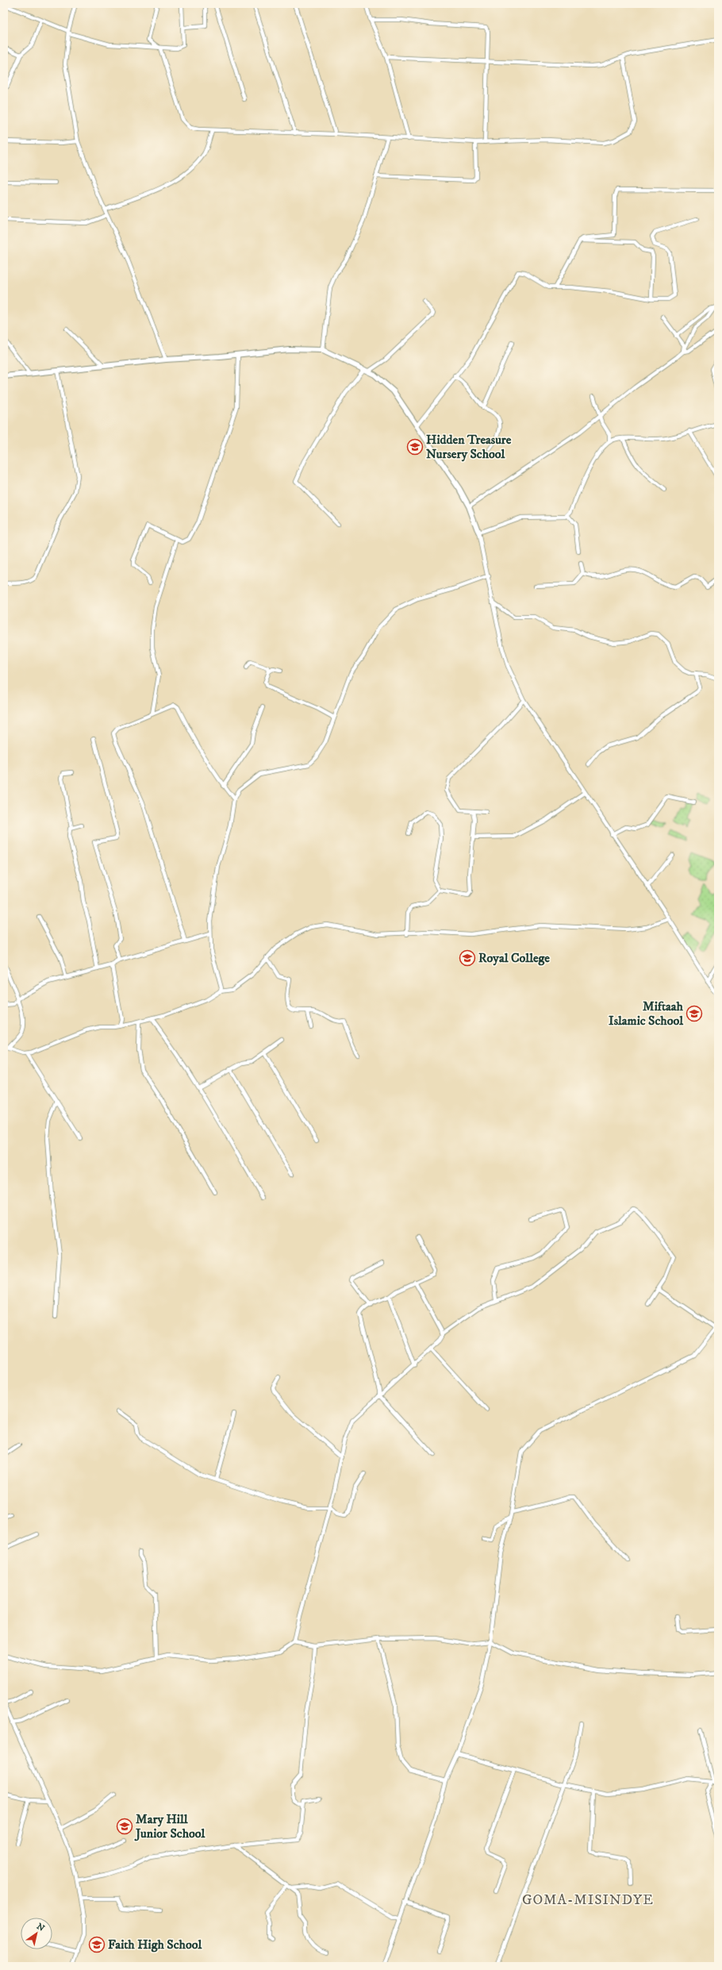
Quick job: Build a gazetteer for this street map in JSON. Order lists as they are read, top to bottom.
{
  "districts": ["GOMA-MISINDYE"],
  "places": {
    "school or university": [
      "Hidden Treasure Nursery School",
      "Royal College",
      "Miftaah Islamic School",
      "Mary Hill Junior School",
      "Faith High School"
    ]
  },
  "north": "top right"
}
